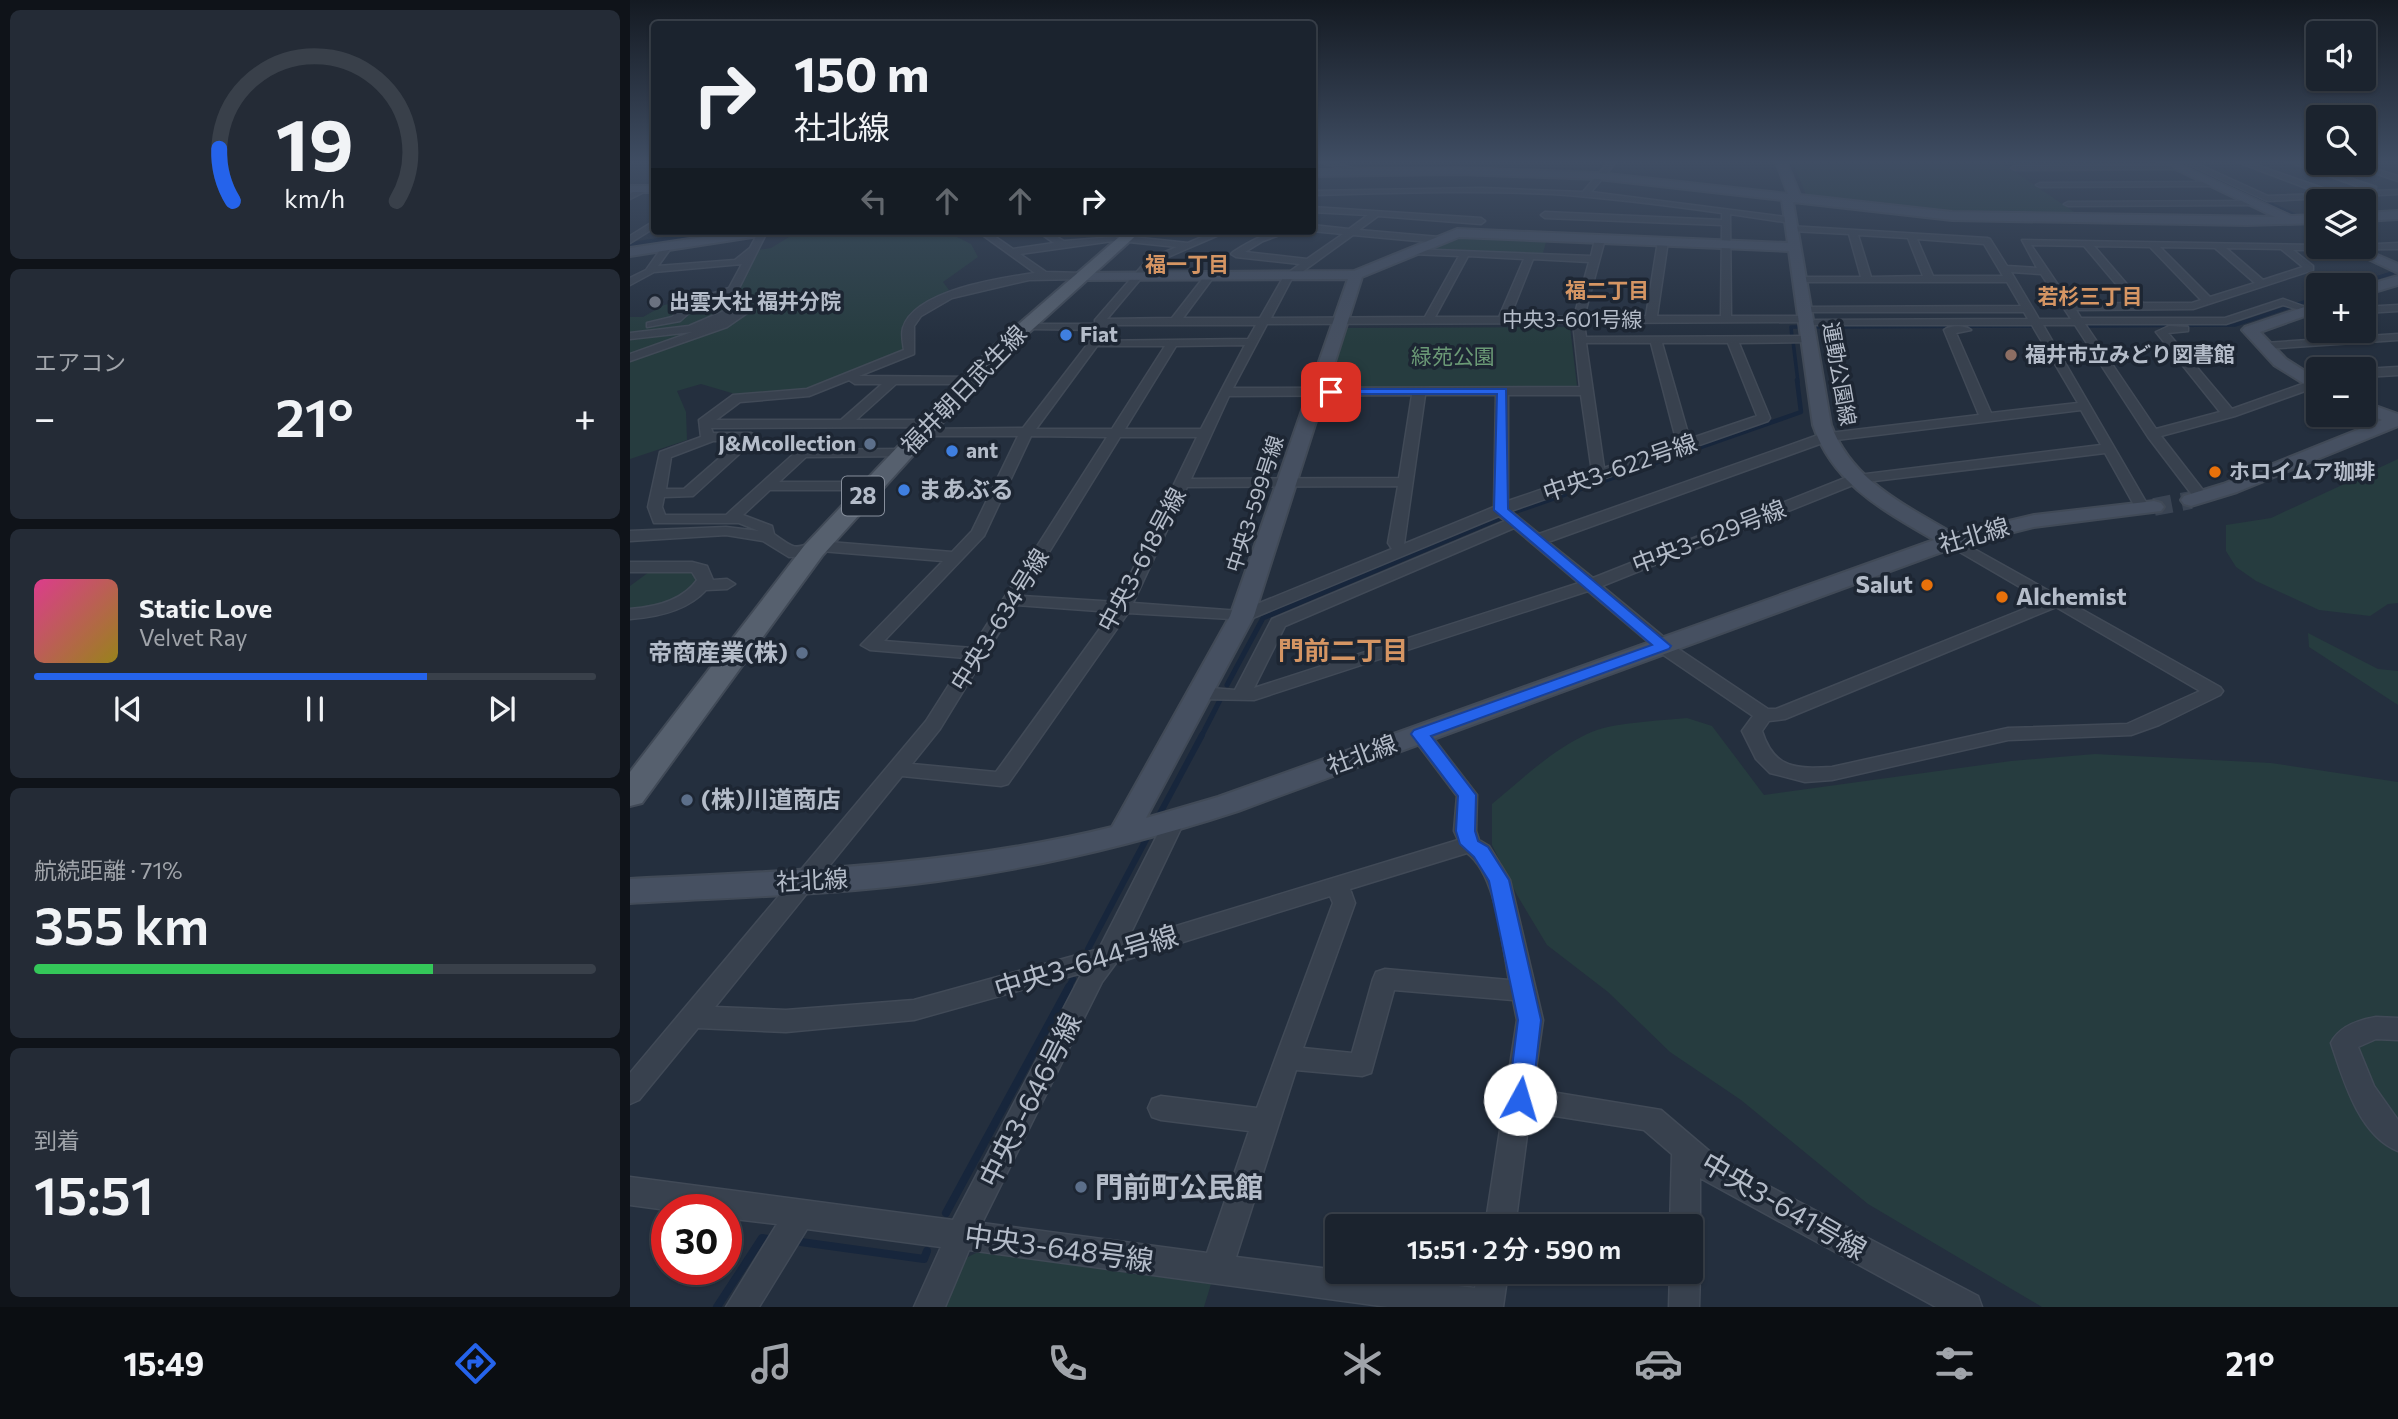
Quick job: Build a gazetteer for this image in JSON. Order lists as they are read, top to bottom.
{
  "streets": {
    "main road": ["福井朝日武生線", "28"],
    "street": [
      "中央3-601号線",
      "運動公園線",
      "中央3-622号線",
      "中央3-599号線",
      "社北線",
      "中央3-629号線",
      "中央3-618号線",
      "中央3-634号線",
      "中央3-644号線",
      "中央3-646号線",
      "中央3-641号線",
      "中央3-648号線"
    ]
  },
  "crossings": [
    ["中央3-601号線", "運動公園線"],
    ["中央3-601号線", "中央3-599号線"],
    ["運動公園線", "社北線"],
    ["運動公園線", "中央3-629号線"],
    ["中央3-622号線", "中央3-599号線"],
    ["中央3-599号線", "社北線"],
    ["中央3-599号線", "中央3-629号線"],
    ["中央3-599号線", "中央3-646号線"],
    ["社北線", "中央3-634号線"],
    ["社北線", "中央3-646号線"],
    ["中央3-618号線", "中央3-634号線"],
    ["中央3-644号線", "中央3-646号線"],
    ["中央3-646号線", "中央3-648号線"]
  ],
  "districts": [
    "福一丁目",
    "福二丁目",
    "若杉三丁目",
    "門前二丁目"
  ],
  "parks": ["緑苑公園"],
  "places": [
    "出雲大社 福井分院",
    "Fiat",
    "福井市立みどり図書館",
    "J&Mcollection",
    "ant",
    "ホロイムア珈琲",
    "まあぶる",
    "Salut",
    "Alchemist",
    "帝商産業(株)",
    "(株)川道商店",
    "門前町公民館"
  ],
  "page": {
    "map_buttons": ["+", "−"],
    "turn": ["150 m", "社北線"],
    "tile": [
      "エアコン",
      ["航続距離 · 71%", "355 km"],
      ["到着", "15:51"]
    ],
    "heat": ["−", "21°", "+"],
    "song": ["Static Love", "Velvet Ray"],
    "limit": "30",
    "trip": "15:51 · 2 分 · 590 m",
    "tabs": ["15:49", "21°"],
    "gauge": ["19", "km/h"]
  }
}
